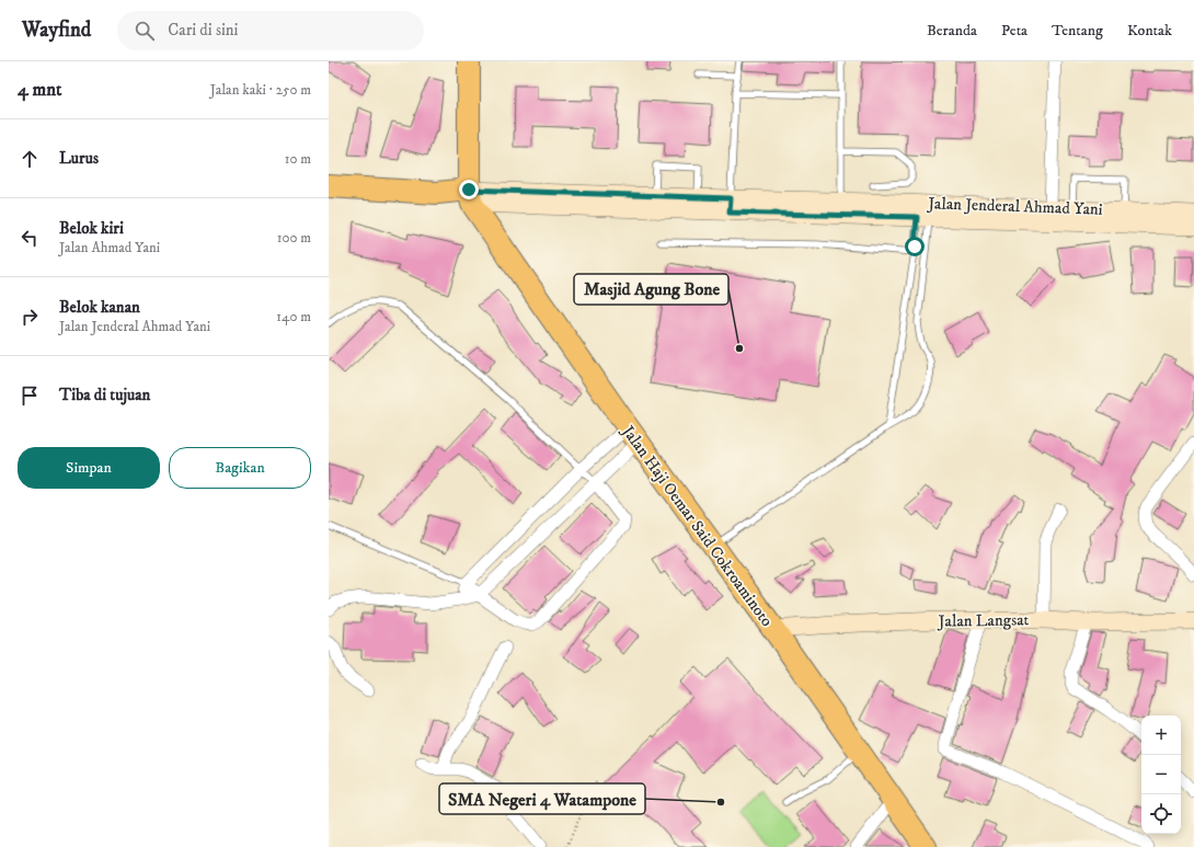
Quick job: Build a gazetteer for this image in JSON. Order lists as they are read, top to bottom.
{
  "streets": {
    "highway": ["Jalan Haji Oemar Said Cokroaminoto"],
    "main road": ["Jalan Jenderal Ahmad Yani", "Jalan Langsat"]
  },
  "crossings": [
    ["Jalan Haji Oemar Said Cokroaminoto", "Jalan Langsat"]
  ],
  "places": ["Masjid Agung Bone", "SMA Negeri 4 Watampone"],
  "page": {
    "header": "Wayfind",
    "search": "Cari di sini",
    "nav": [
      "Beranda",
      "Peta",
      "Tentang",
      "Kontak"
    ],
    "heading": ["4 mnt", "Jalan kaki · 250 m"],
    "list": [
      ["Lurus", "10 m"],
      ["Belok kiri", "Jalan Ahmad Yani", "100 m"],
      ["Belok kanan", "Jalan Jenderal Ahmad Yani", "140 m"],
      "Tiba di tujuan"
    ],
    "buttons": ["Simpan", "Bagikan"],
    "map_buttons": ["+", "−"]
  }
}
